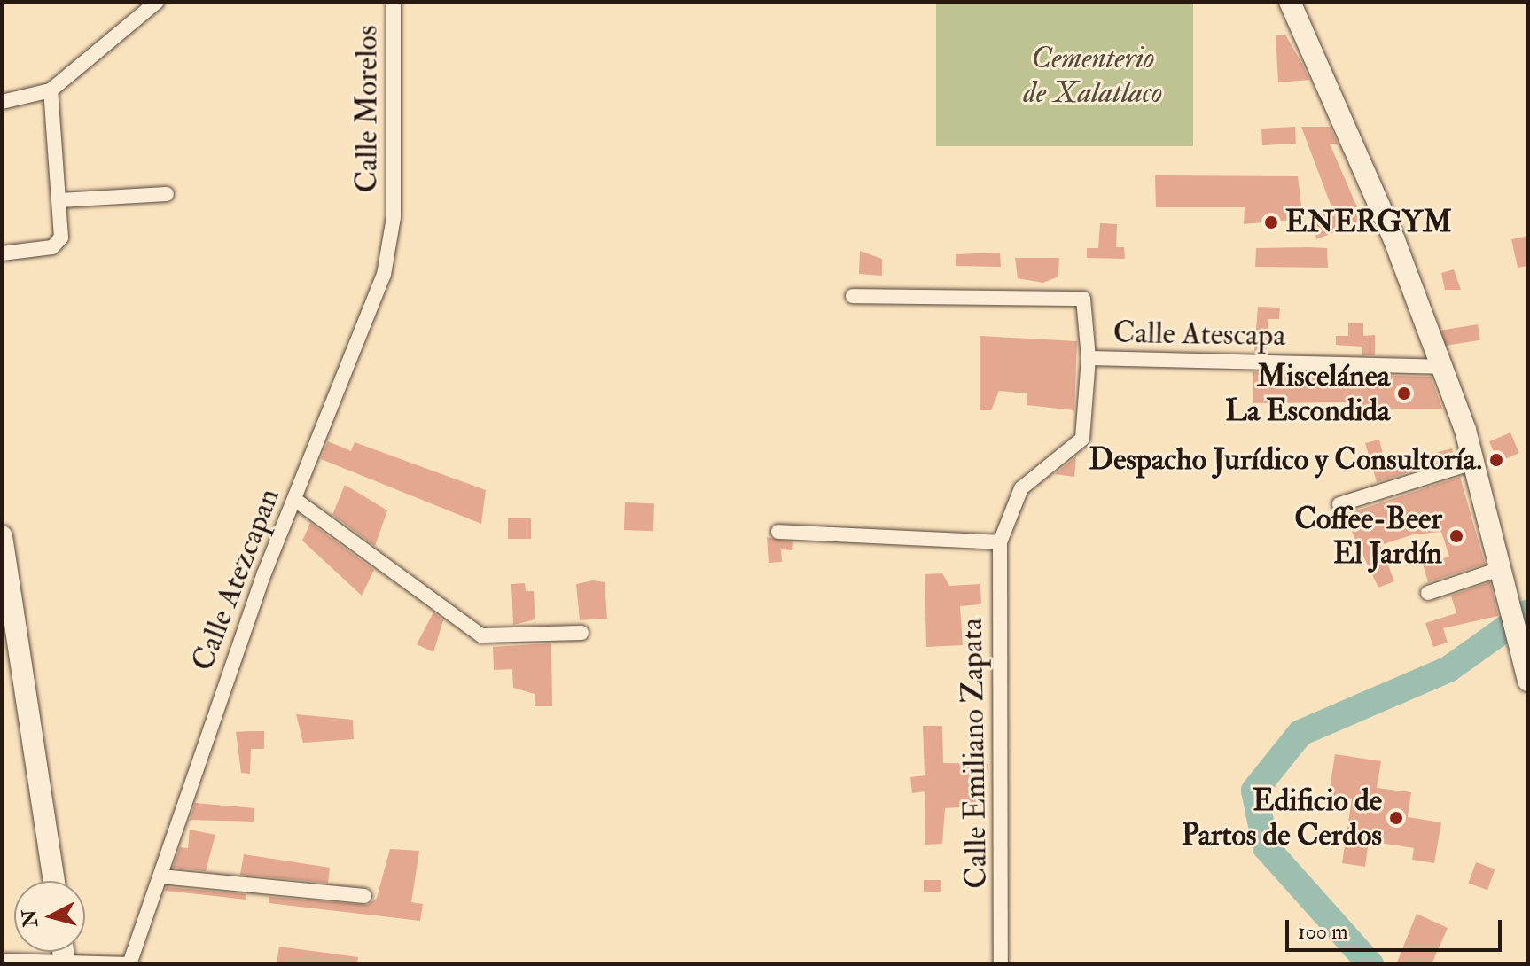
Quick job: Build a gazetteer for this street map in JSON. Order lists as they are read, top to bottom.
{
  "streets": {
    "street": [
      "Calle Morelos",
      "Calle Atescapa",
      "Calle Atezcapan",
      "Calle Emiliano Zapata"
    ]
  },
  "crossings": [
    ["Calle Morelos", "Calle Atezcapan"],
    ["Calle Atescapa", "Calle Emiliano Zapata"]
  ],
  "parks": ["Cementerio de Xalatlaco"],
  "places": [
    "ENERGYM",
    "Miscelánea La Escondida",
    "Despacho Jurídico y Consultoría.",
    "Coffee-Beer El Jardín",
    "Edificio de Partos de Cerdos"
  ],
  "scale_bar": "100 m",
  "north": "left"
}
